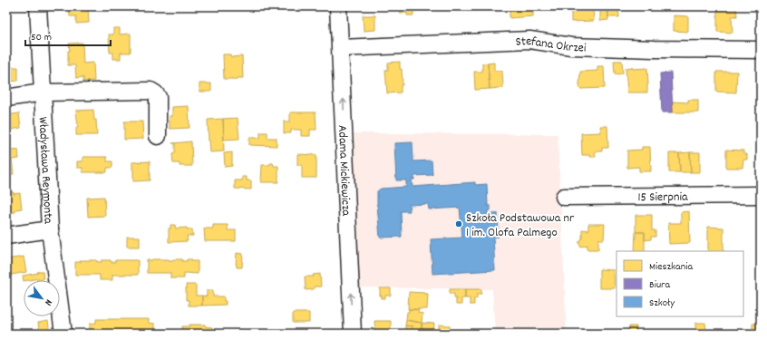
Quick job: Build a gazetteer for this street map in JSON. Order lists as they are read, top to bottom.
{
  "streets": {
    "street": [
      "Stefana Okrzei",
      "Adama Mickiewicza",
      "Władysława Reymonta",
      "15 Sierpnia"
    ]
  },
  "crossings": [
    ["Stefana Okrzei", "Adama Mickiewicza"]
  ],
  "one_way": ["Adama Mickiewicza"],
  "places": ["Szkoła Podstawowa nr 1 im. Olofa Palmego"],
  "legend": ["Mieszkania", "Biura", "Szkoły"],
  "scale_bar": "50 m",
  "north": "bottom right"
}
